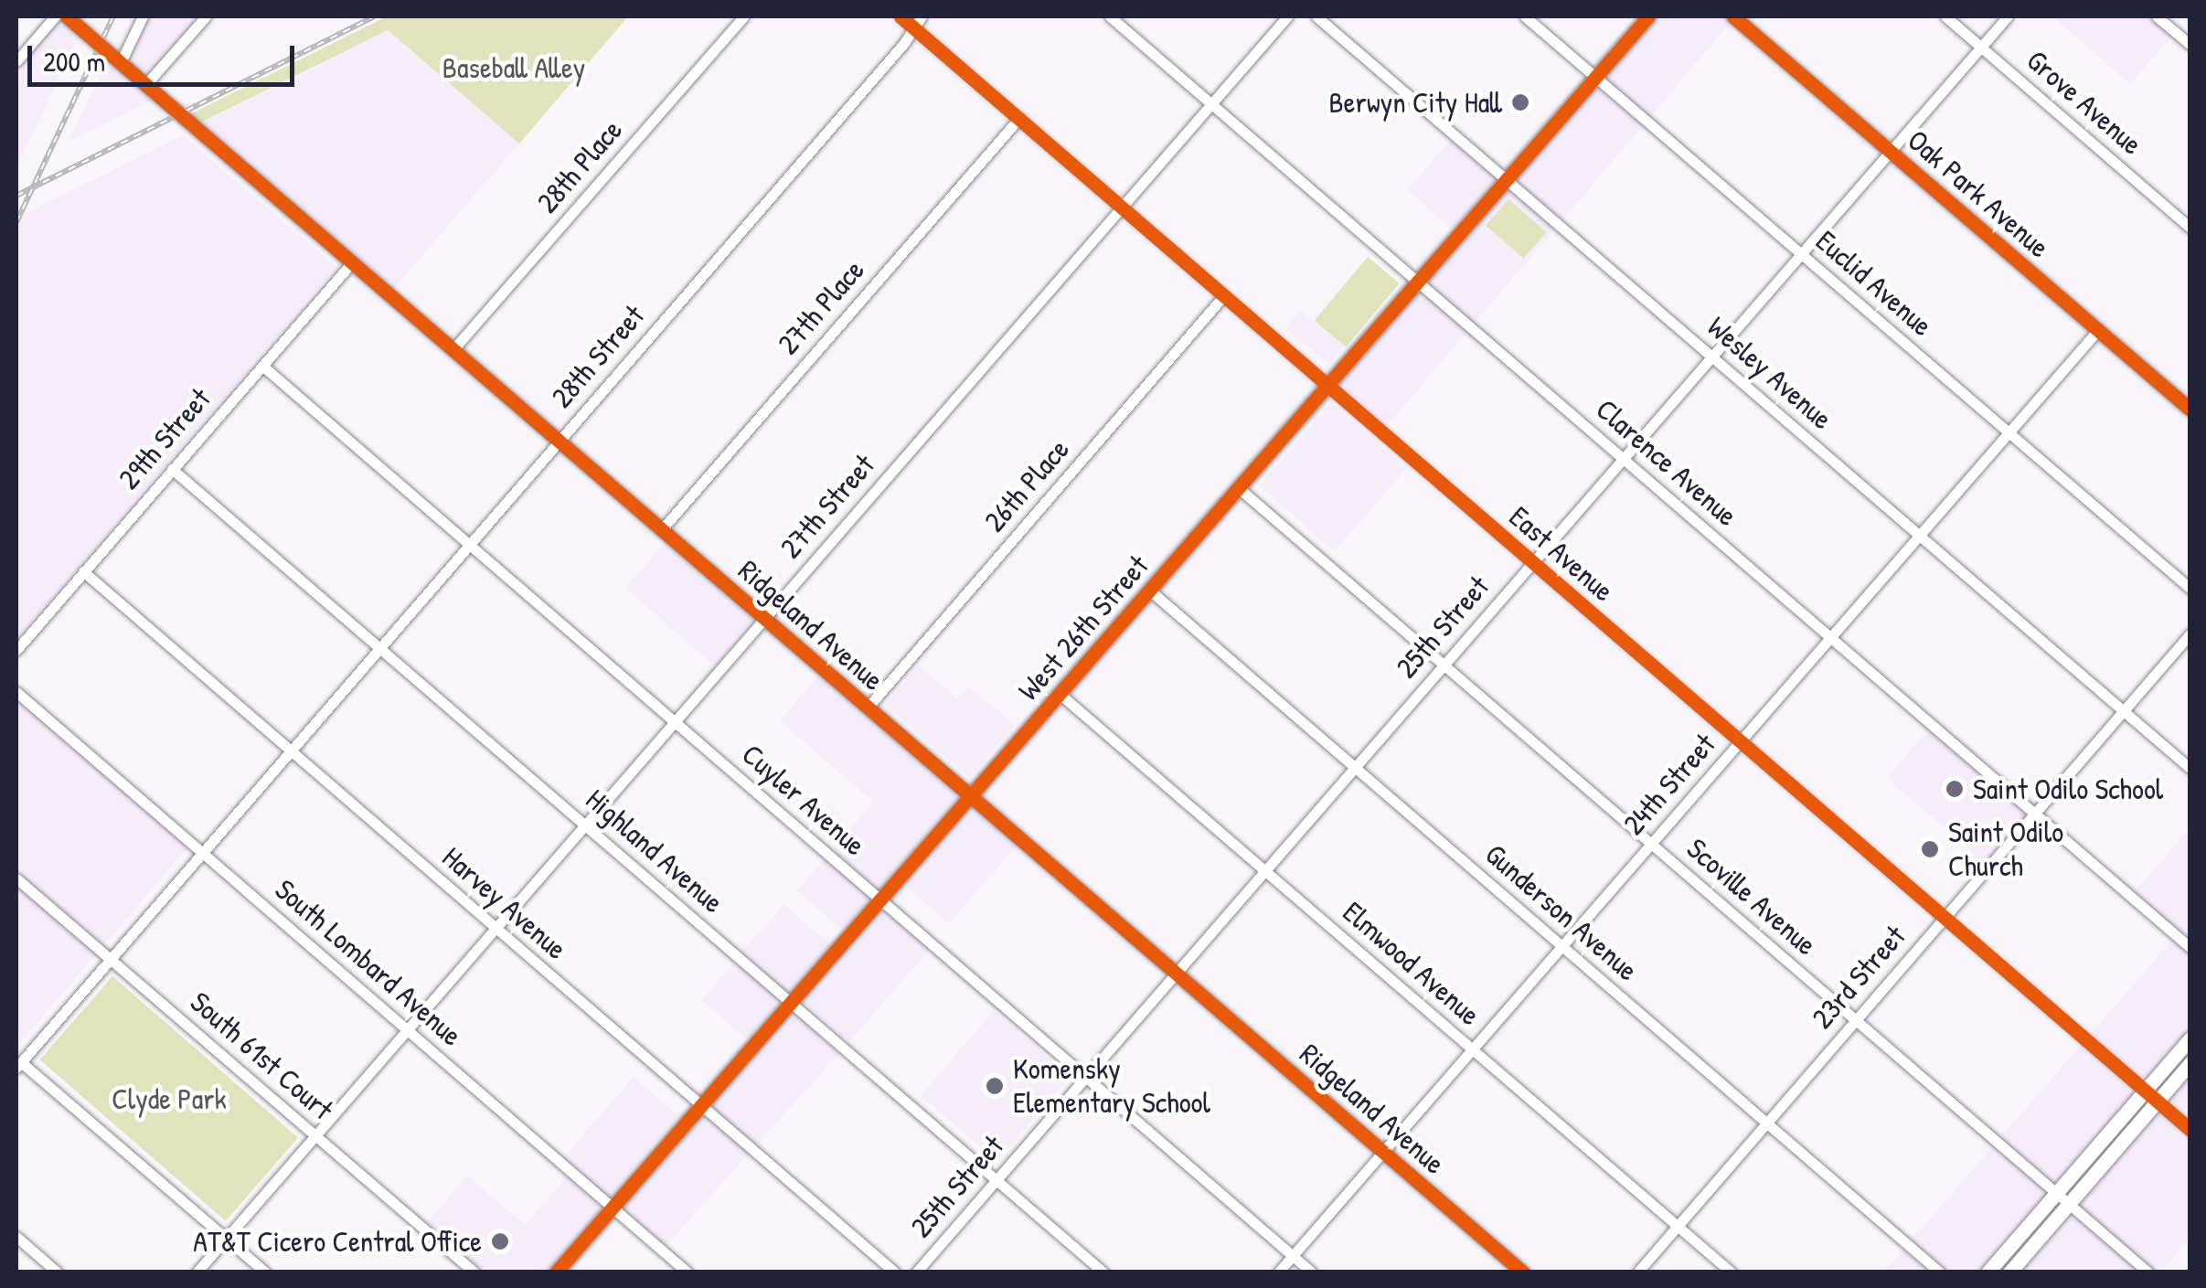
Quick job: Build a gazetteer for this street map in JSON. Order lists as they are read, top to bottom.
{
  "streets": {
    "main road": ["West 26th Street"],
    "street": [
      "Grove Avenue",
      "28th Place",
      "Oak Park Avenue",
      "Euclid Avenue",
      "27th Place",
      "28th Street",
      "Wesley Avenue",
      "29th Street",
      "Clarence Avenue",
      "26th Place",
      "27th Street",
      "East Avenue",
      "Ridgeland Avenue",
      "25th Street",
      "24th Street",
      "Cuyler Avenue",
      "Highland Avenue",
      "Scoville Avenue",
      "Harvey Avenue",
      "Gunderson Avenue",
      "South Lombard Avenue",
      "Elmwood Avenue",
      "23rd Street",
      "South 61st Court"
    ]
  },
  "crossings": [
    ["Grove Avenue", "25th Street"],
    ["28th Place", "Ridgeland Avenue"],
    ["Oak Park Avenue", "25th Street"],
    ["Oak Park Avenue", "24th Street"],
    ["Euclid Avenue", "25th Street"],
    ["Euclid Avenue", "West 26th Street"],
    ["Euclid Avenue", "24th Street"],
    ["27th Place", "East Avenue"],
    ["27th Place", "Ridgeland Avenue"],
    ["28th Street", "East Avenue"],
    ["28th Street", "Ridgeland Avenue"],
    ["28th Street", "Cuyler Avenue"],
    ["28th Street", "Highland Avenue"],
    ["28th Street", "Harvey Avenue"],
    ["28th Street", "South Lombard Avenue"],
    ["28th Street", "South 61st Court"],
    ["Wesley Avenue", "25th Street"],
    ["Wesley Avenue", "West 26th Street"],
    ["Wesley Avenue", "24th Street"],
    ["Wesley Avenue", "23rd Street"],
    ["29th Street", "Ridgeland Avenue"],
    ["29th Street", "Cuyler Avenue"],
    ["29th Street", "Highland Avenue"],
    ["29th Street", "Harvey Avenue"],
    ["Clarence Avenue", "27th Street"],
    ["Clarence Avenue", "25th Street"],
    ["Clarence Avenue", "West 26th Street"],
    ["Clarence Avenue", "24th Street"],
    ["Clarence Avenue", "23rd Street"],
    ["26th Place", "East Avenue"],
    ["26th Place", "Ridgeland Avenue"],
    ["27th Street", "East Avenue"],
    ["27th Street", "Ridgeland Avenue"],
    ["27th Street", "Cuyler Avenue"],
    ["27th Street", "Highland Avenue"],
    ["27th Street", "Harvey Avenue"],
    ["27th Street", "South Lombard Avenue"],
    ["27th Street", "South 61st Court"],
    ["East Avenue", "25th Street"],
    ["East Avenue", "West 26th Street"],
    ["East Avenue", "24th Street"],
    ["East Avenue", "23rd Street"],
    ["Ridgeland Avenue", "25th Street"],
    ["Ridgeland Avenue", "West 26th Street"],
    ["Ridgeland Avenue", "24th Street"],
    ["25th Street", "Cuyler Avenue"],
    ["25th Street", "Highland Avenue"],
    ["25th Street", "Scoville Avenue"],
    ["25th Street", "Gunderson Avenue"],
    ["25th Street", "Elmwood Avenue"],
    ["West 26th Street", "Cuyler Avenue"],
    ["West 26th Street", "Highland Avenue"],
    ["West 26th Street", "Scoville Avenue"],
    ["West 26th Street", "Harvey Avenue"],
    ["West 26th Street", "Gunderson Avenue"],
    ["West 26th Street", "South Lombard Avenue"],
    ["West 26th Street", "Elmwood Avenue"],
    ["24th Street", "Cuyler Avenue"],
    ["24th Street", "Scoville Avenue"],
    ["24th Street", "Gunderson Avenue"],
    ["24th Street", "Elmwood Avenue"],
    ["Scoville Avenue", "23rd Street"],
    ["Gunderson Avenue", "23rd Street"],
    ["Elmwood Avenue", "23rd Street"]
  ],
  "parks": ["Baseball Alley", "Clyde Park"],
  "places": [
    "Berwyn City Hall",
    "Saint Odilo School",
    "Saint Odilo Church",
    "Komensky Elementary School",
    "AT&T Cicero Central Office"
  ],
  "scale_bar": "200 m"
}
